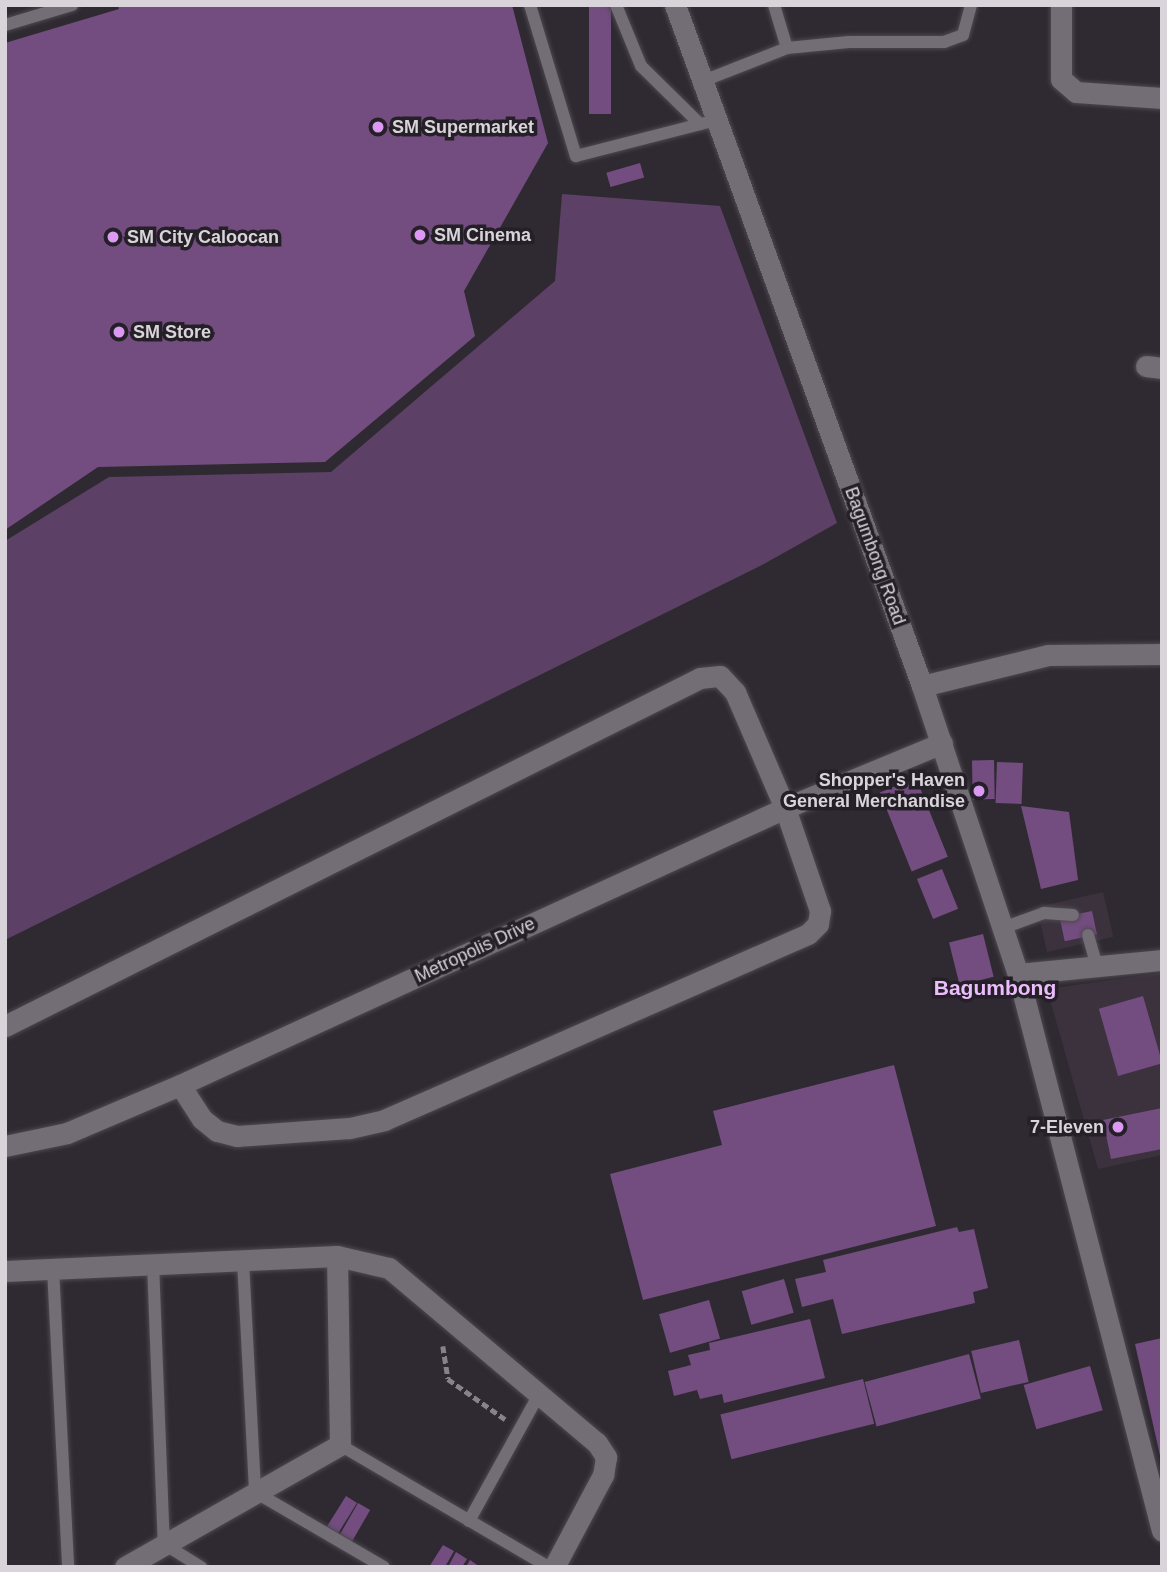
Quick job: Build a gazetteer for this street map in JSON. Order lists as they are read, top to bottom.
{
  "streets": {
    "street": ["Bagumbong Road", "Metropolis Drive"]
  },
  "crossings": [
    ["Bagumbong Road", "Metropolis Drive"]
  ],
  "districts": ["Bagumbong"],
  "places": [
    "SM Supermarket",
    "SM Cinema",
    "SM City Caloocan",
    "SM Store",
    "Shopper's Haven General Merchandise",
    "7-Eleven"
  ]
}
